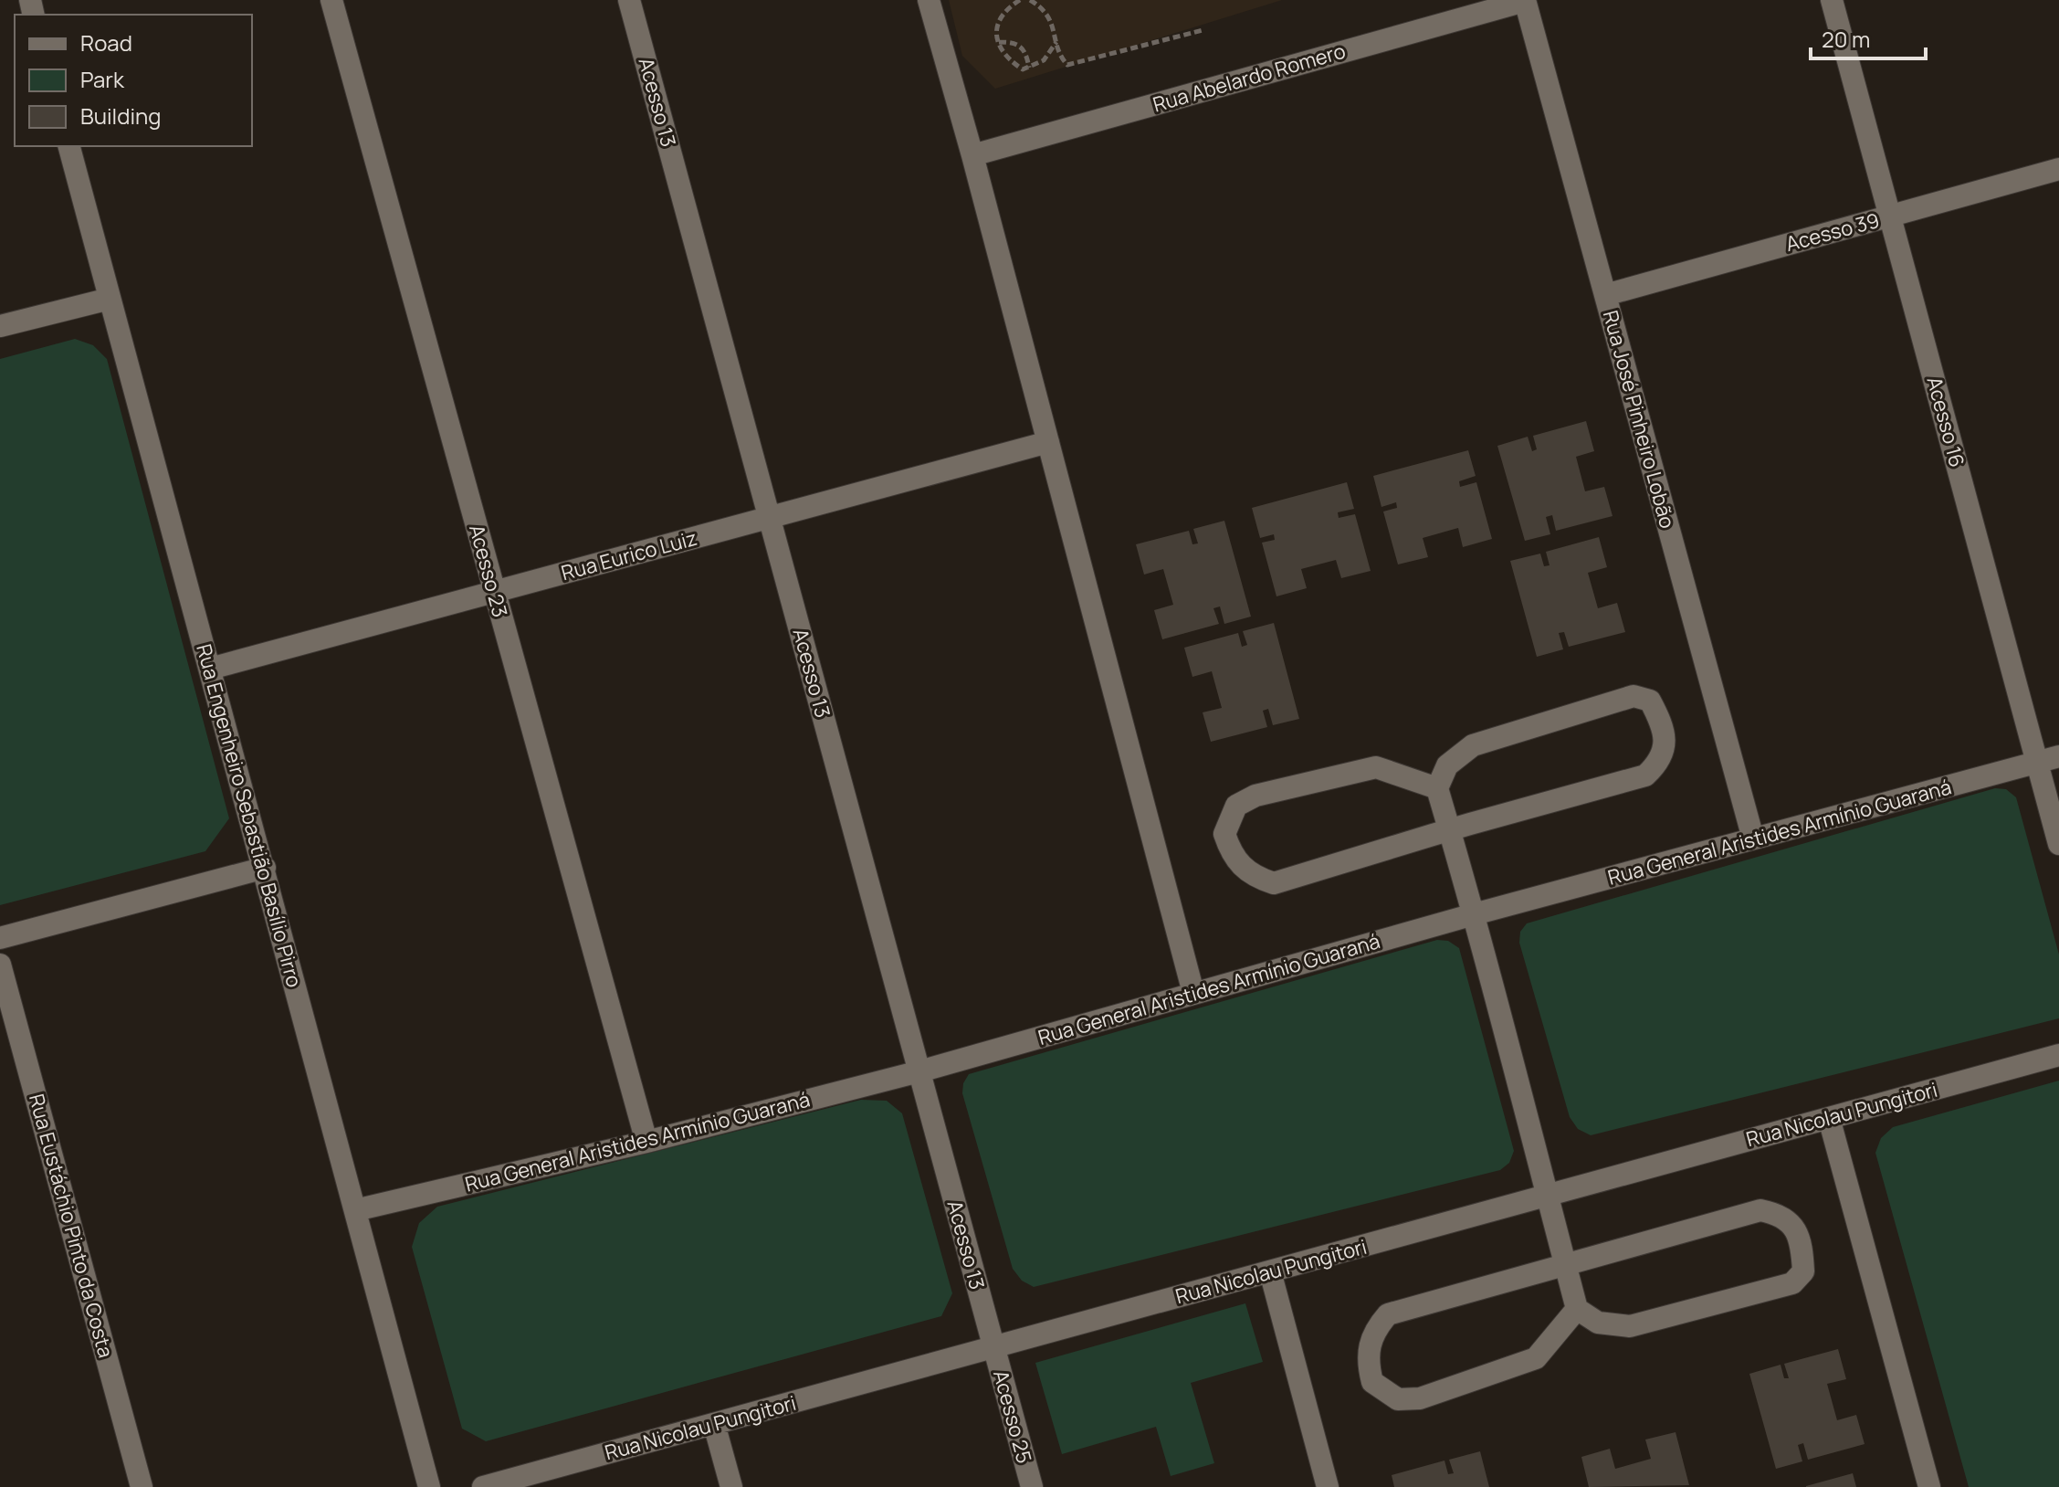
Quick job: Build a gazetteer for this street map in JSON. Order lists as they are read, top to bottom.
{
  "streets": {
    "street": [
      "Rua Abelardo Romero",
      "Acesso 13",
      "Acesso 39",
      "Rua José Pinheiro Lobão",
      "Acesso 16",
      "Rua Eurico Luiz",
      "Acesso 23",
      "Rua Engenheiro Sebastião Basílio Pirro",
      "Rua General Aristides Armínio Guaraná",
      "Rua Nicolau Pungitori",
      "Rua Eustáchio Pinto da Costa",
      "Acesso 25"
    ]
  },
  "crossings": [
    ["Rua Abelardo Romero", "Rua José Pinheiro Lobão"],
    ["Acesso 13", "Rua Eurico Luiz"],
    ["Acesso 13", "Rua General Aristides Armínio Guaraná"],
    ["Acesso 13", "Rua Nicolau Pungitori"],
    ["Acesso 13", "Acesso 25"],
    ["Acesso 39", "Rua José Pinheiro Lobão"],
    ["Acesso 39", "Acesso 16"],
    ["Rua José Pinheiro Lobão", "Rua General Aristides Armínio Guaraná"],
    ["Acesso 16", "Rua General Aristides Armínio Guaraná"],
    ["Rua Eurico Luiz", "Acesso 23"],
    ["Rua Eurico Luiz", "Rua Engenheiro Sebastião Basílio Pirro"],
    ["Acesso 23", "Rua General Aristides Armínio Guaraná"],
    ["Rua Engenheiro Sebastião Basílio Pirro", "Rua General Aristides Armínio Guaraná"],
    ["Rua Nicolau Pungitori", "Acesso 25"]
  ],
  "legend": ["Road", "Park", "Building"],
  "scale_bar": "20 m"
}
